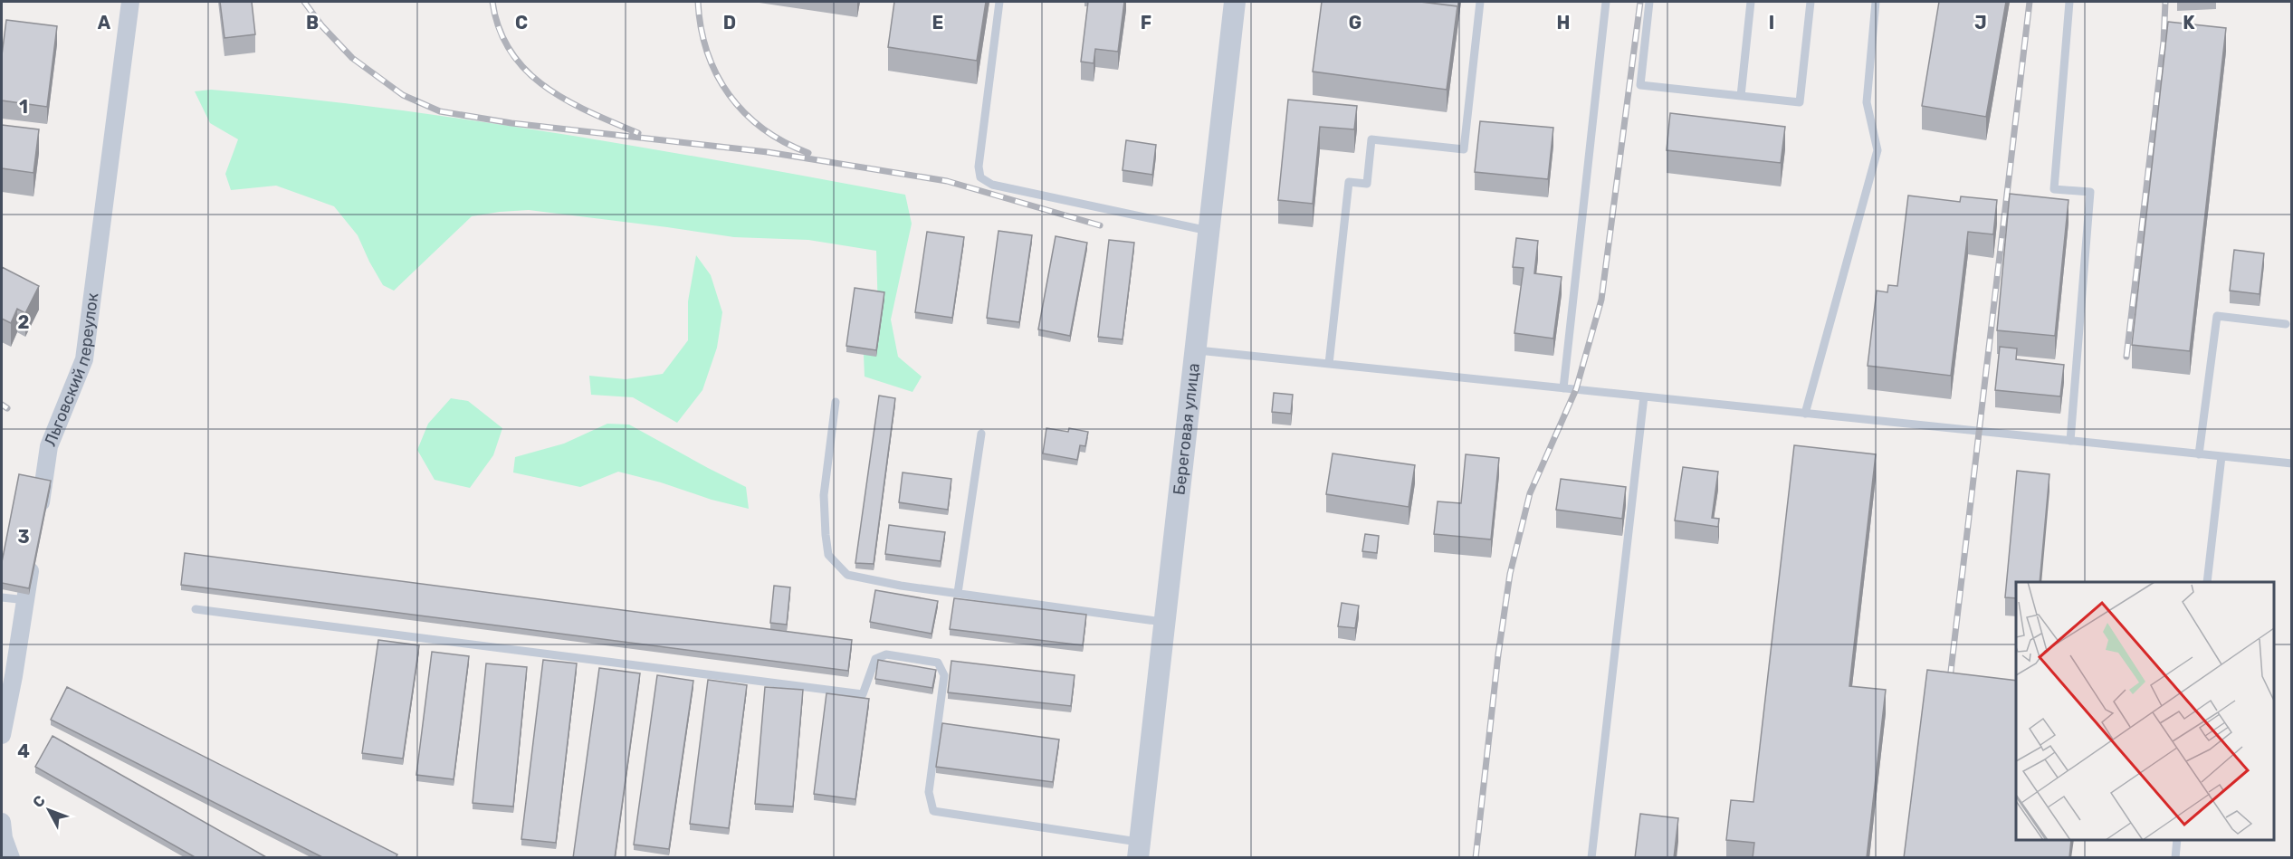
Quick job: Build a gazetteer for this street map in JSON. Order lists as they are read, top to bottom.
{
  "streets": {
    "street": ["Льговский переулок", "Береговая улица"]
  },
  "north": "top left",
  "grid": {
    "columns": [
      "A",
      "B",
      "C",
      "D",
      "E",
      "F",
      "G",
      "H",
      "I",
      "J",
      "K"
    ],
    "rows": [
      "1",
      "2",
      "3",
      "4"
    ]
  }
}
